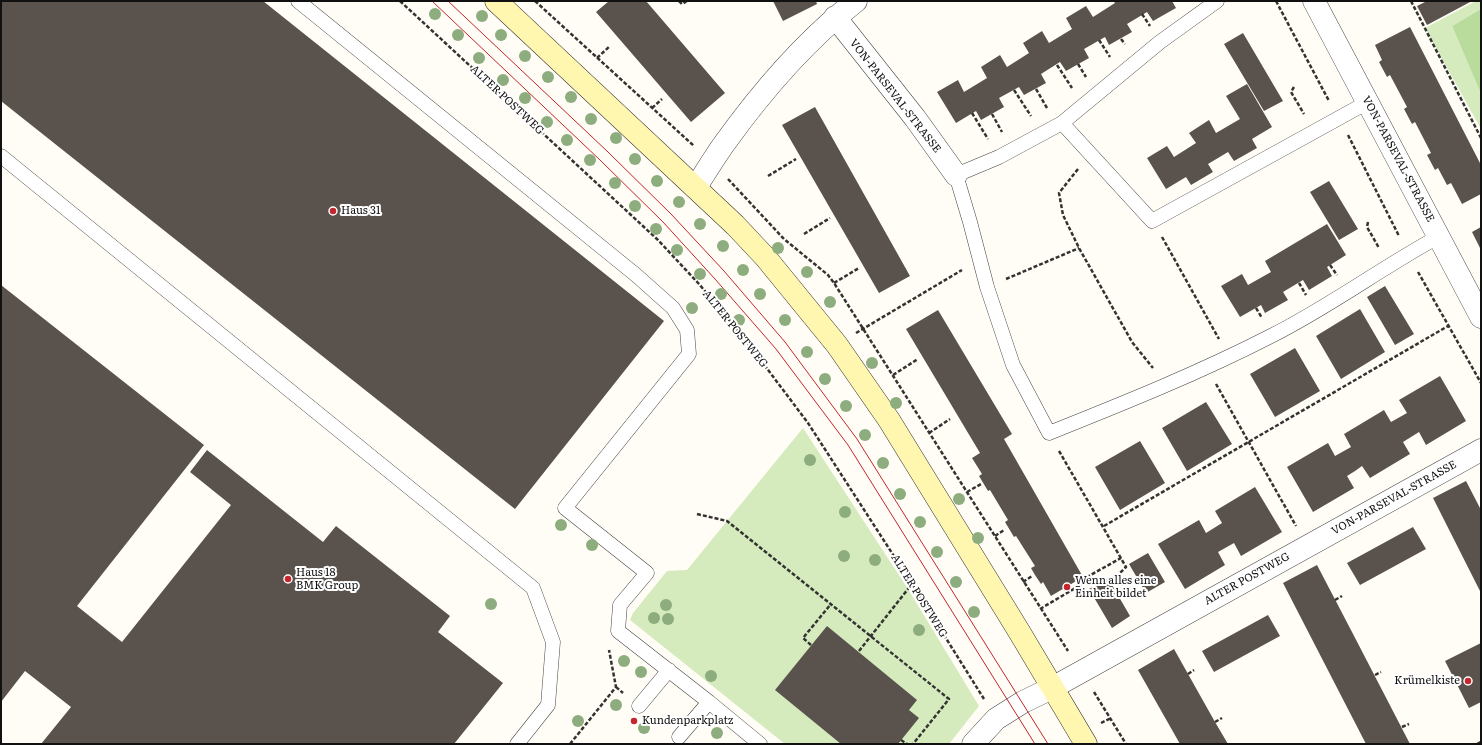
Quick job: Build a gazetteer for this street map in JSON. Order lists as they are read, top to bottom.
{
  "streets": {
    "street": ["VON-PARSEVAL-STRASSE", "ALTER POSTWEG"]
  },
  "crossings": [
    ["VON-PARSEVAL-STRASSE", "ALTER POSTWEG"]
  ],
  "places": [
    "Haus 31",
    "Haus 18 BMK Group",
    "Wenn alles eine Einheit bildet",
    "Krümelkiste",
    "Kundenparkplatz"
  ]
}
